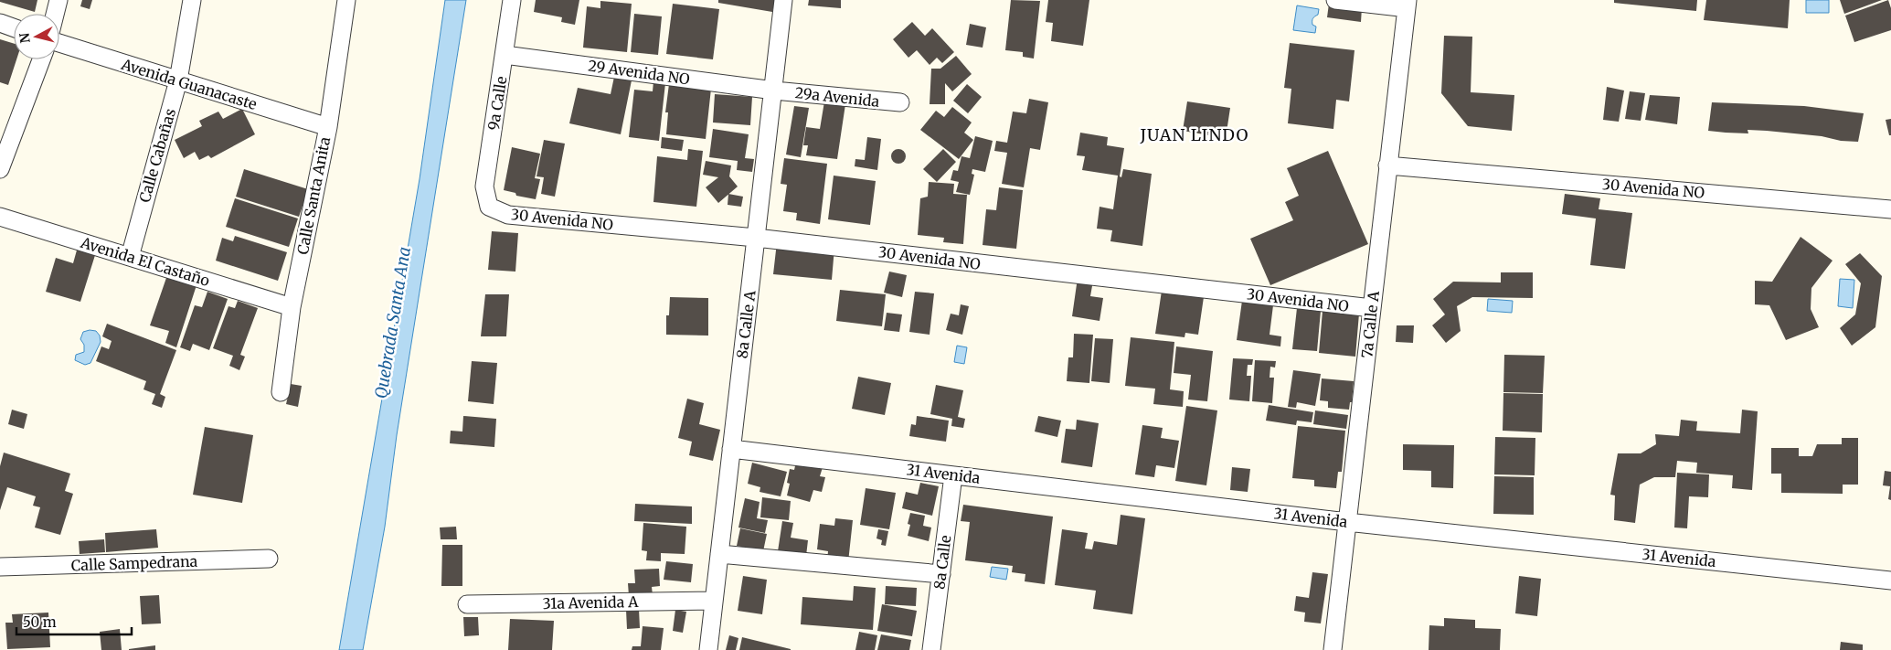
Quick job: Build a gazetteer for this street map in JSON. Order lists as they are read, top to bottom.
{
  "streets": {
    "street": [
      "29 Avenida NO",
      "Avenida Guanacaste",
      "29a Avenida",
      "9a Calle",
      "Calle Cabañas",
      "30 Avenida NO",
      "Calle Santa Anita",
      "Avenida El Castaño",
      "8a Calle A",
      "7a Calle A",
      "31 Avenida",
      "8a Calle",
      "Calle Sampedrana",
      "31a Avenida A"
    ]
  },
  "crossings": [
    ["29 Avenida NO", "29a Avenida"],
    ["29 Avenida NO", "9a Calle"],
    ["29 Avenida NO", "8a Calle A"],
    ["Avenida Guanacaste", "Calle Cabañas"],
    ["Avenida Guanacaste", "Calle Santa Anita"],
    ["29a Avenida", "8a Calle A"],
    ["9a Calle", "30 Avenida NO"],
    ["Calle Cabañas", "Avenida El Castaño"],
    ["30 Avenida NO", "8a Calle A"],
    ["30 Avenida NO", "7a Calle A"],
    ["Calle Santa Anita", "Avenida El Castaño"],
    ["8a Calle A", "31 Avenida"],
    ["8a Calle A", "31a Avenida A"],
    ["7a Calle A", "31 Avenida"],
    ["31 Avenida", "8a Calle"]
  ],
  "districts": ["JUAN LINDO"],
  "water": ["Quebrada Santa Ana"],
  "scale_bar": "50 m",
  "north": "left"
}
